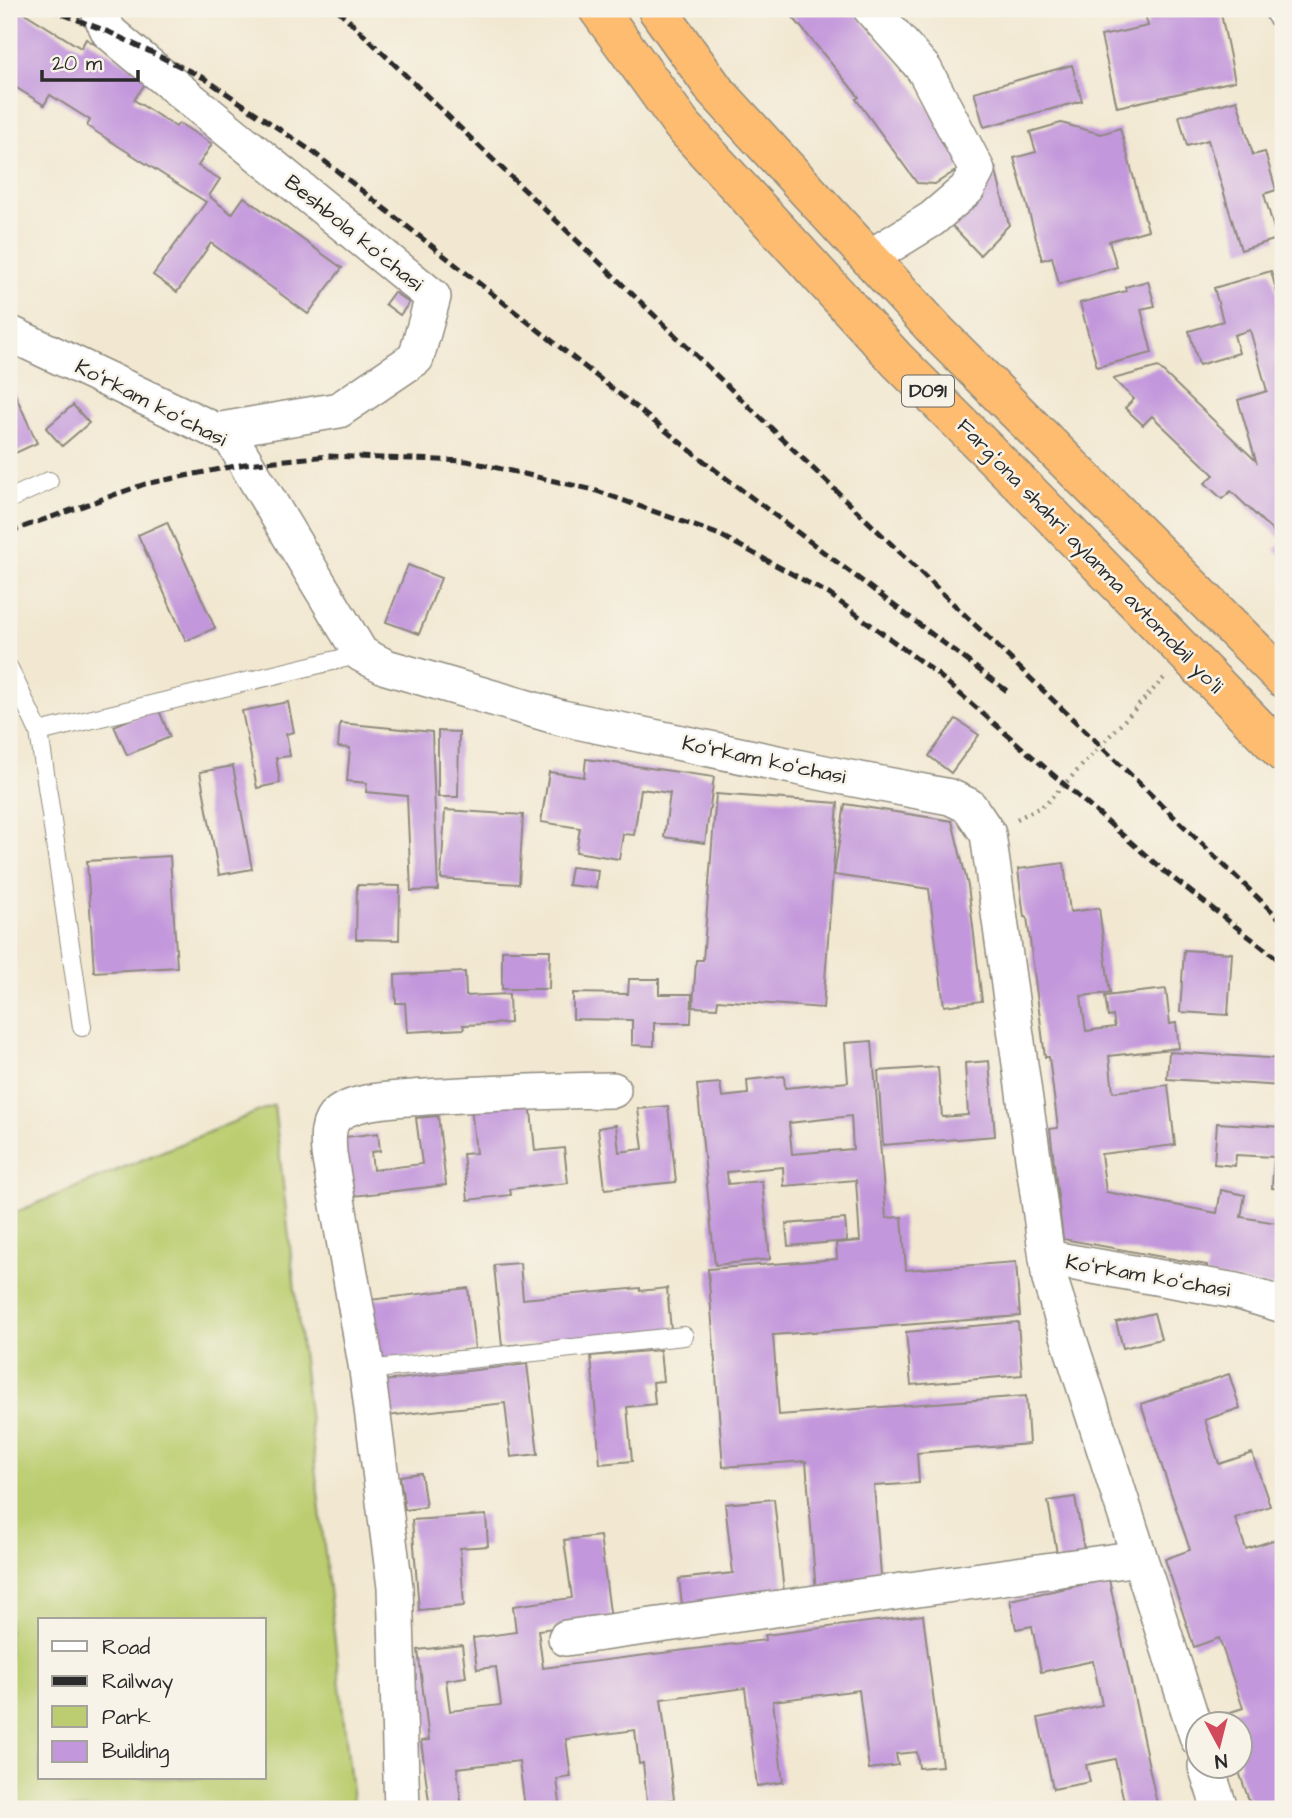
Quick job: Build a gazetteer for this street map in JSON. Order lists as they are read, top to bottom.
{
  "streets": {
    "highway": ["D091", "Fargʻona shahri aylanma avtomobil yoʻli"],
    "street": ["Beshbola koʻchasi", "Koʻrkam koʻchasi"]
  },
  "crossings": [
    ["Beshbola koʻchasi", "Koʻrkam koʻchasi"]
  ],
  "legend": [
    "Road",
    "Railway",
    "Park",
    "Building"
  ],
  "scale_bar": "20 m",
  "north": "bottom"
}
